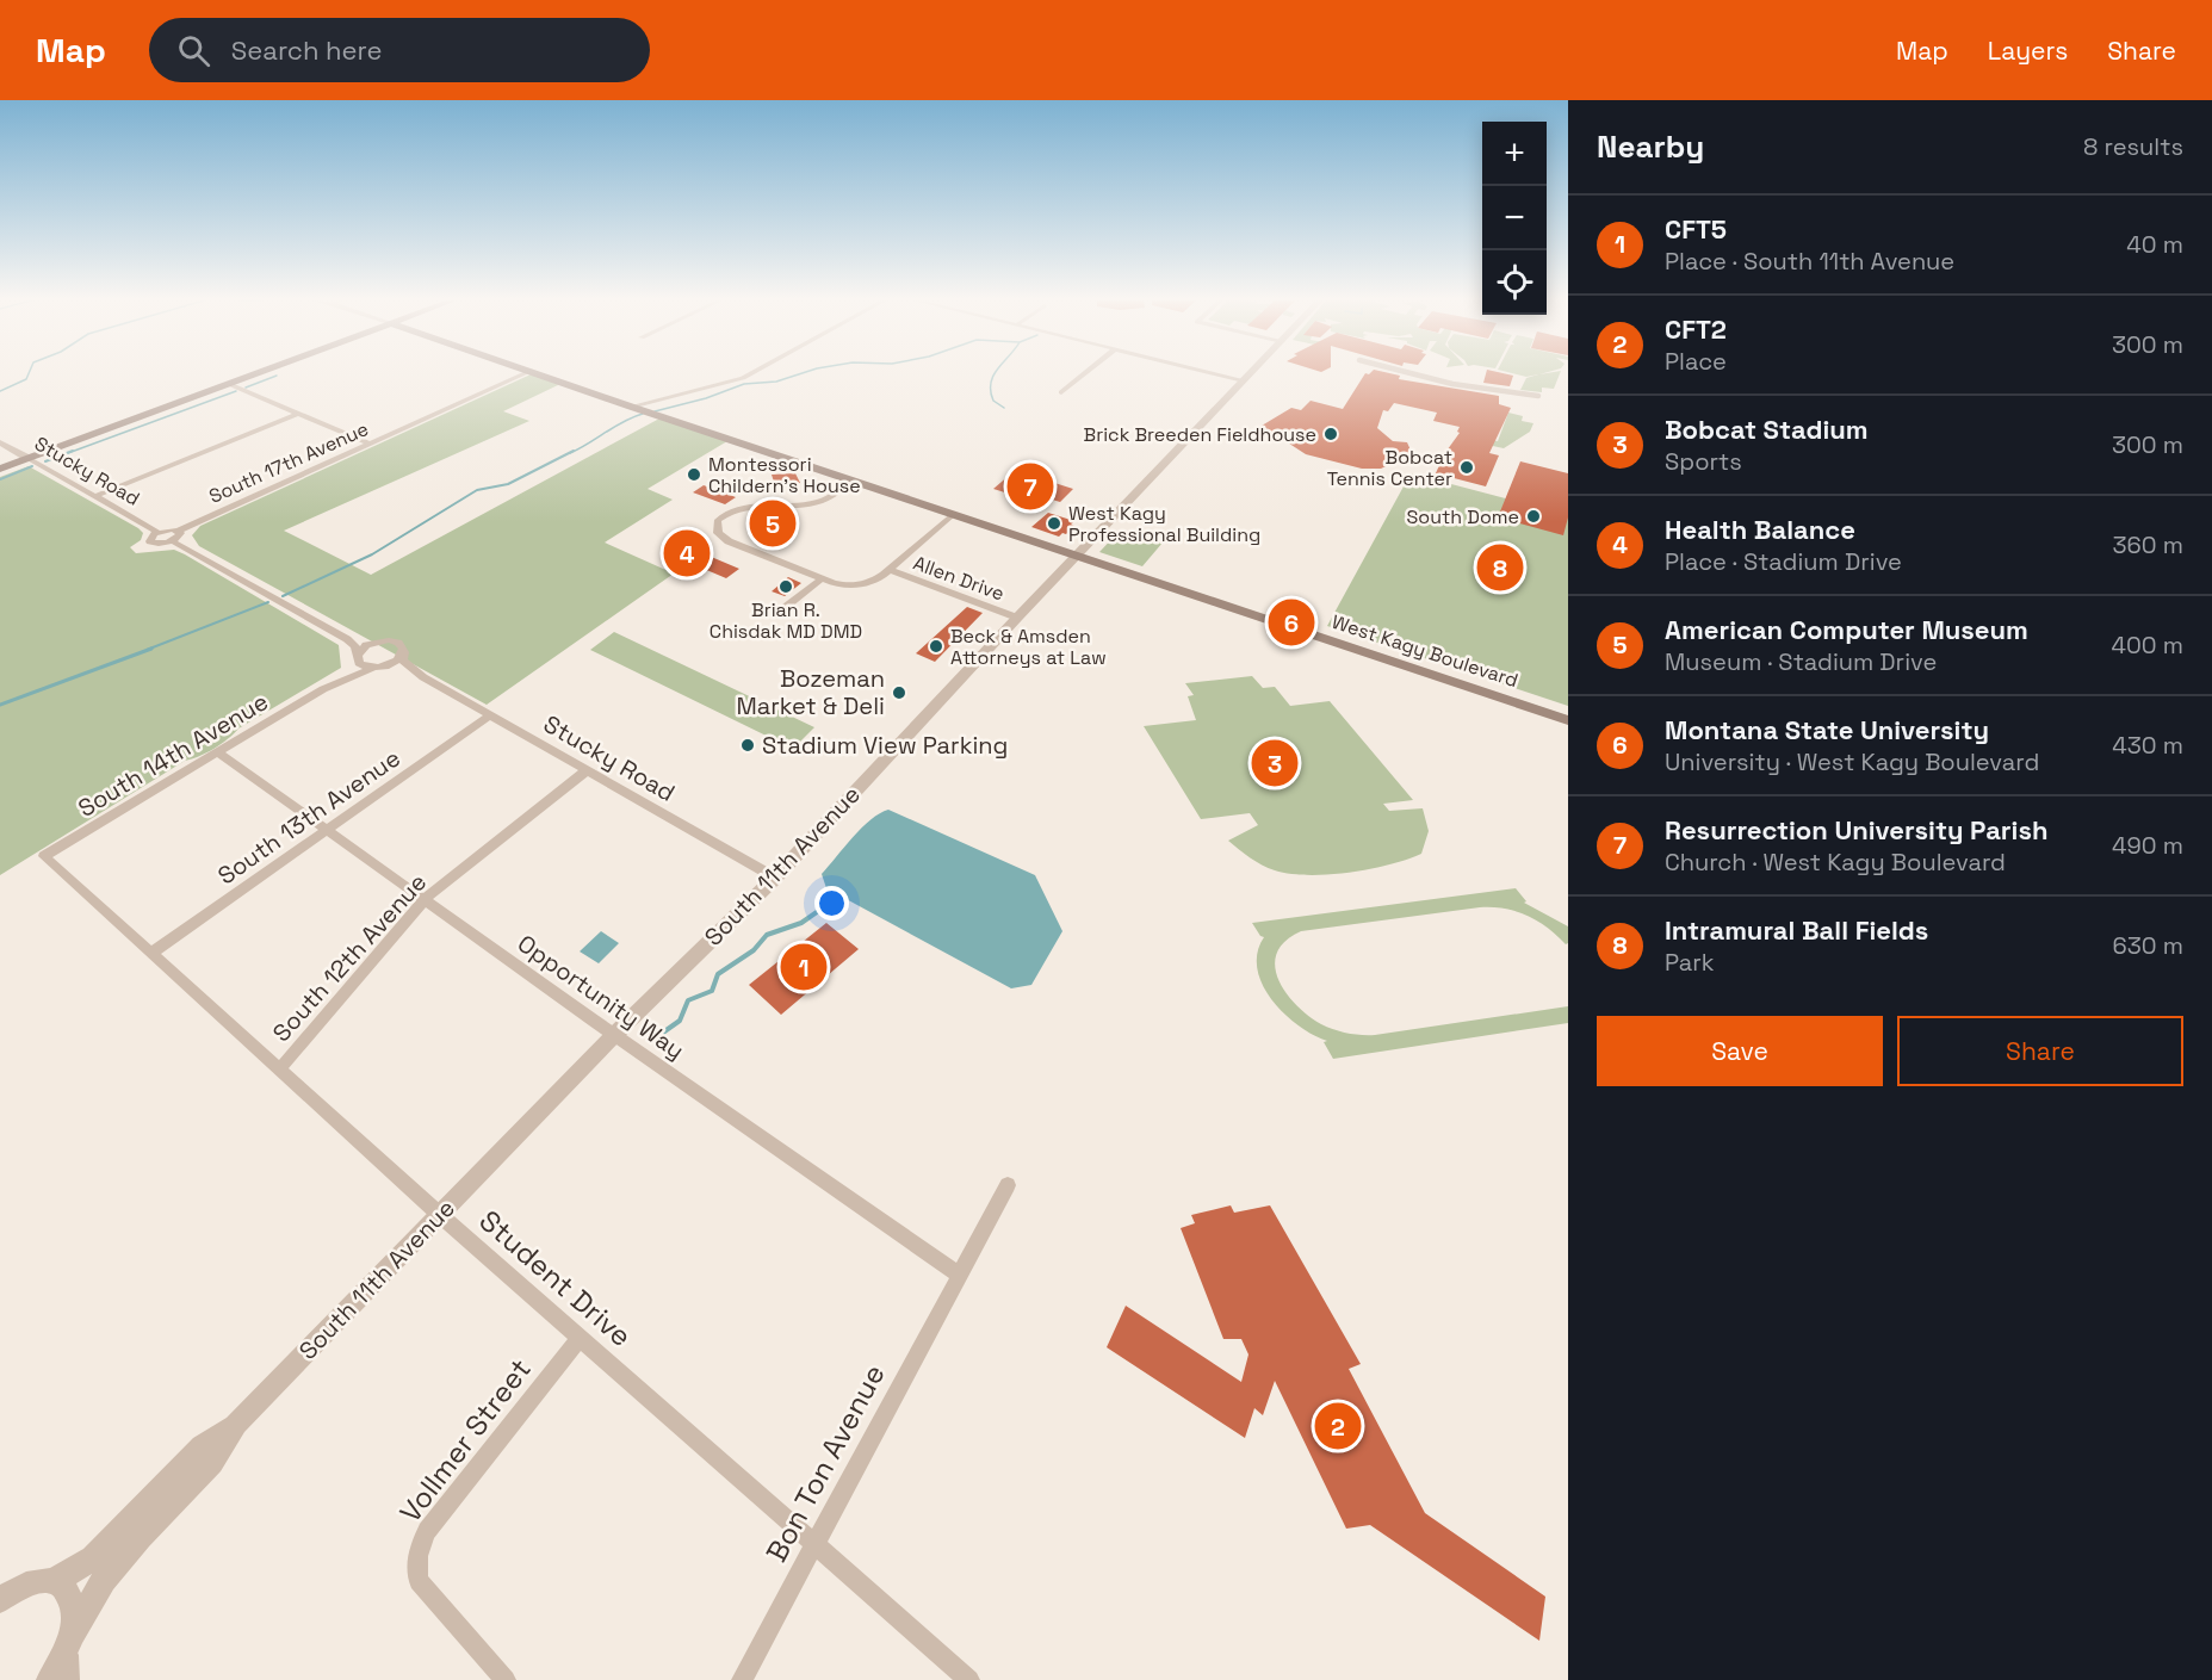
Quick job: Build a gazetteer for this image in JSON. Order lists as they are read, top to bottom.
{
  "streets": {
    "main road": ["West Kagy Boulevard"],
    "street": [
      "South 17th Avenue",
      "Stucky Road",
      "Allen Drive",
      "South 14th Avenue",
      "South 13th Avenue",
      "South 11th Avenue",
      "South 12th Avenue",
      "Opportunity Way",
      "Student Drive",
      "Vollmer Street",
      "Bon Ton Avenue"
    ]
  },
  "crossings": [
    ["South 17th Avenue", "Stucky Road"],
    ["Stucky Road", "South 14th Avenue"],
    ["Stucky Road", "South 13th Avenue"],
    ["Stucky Road", "South 11th Avenue"],
    ["Stucky Road", "South 12th Avenue"],
    ["Allen Drive", "South 11th Avenue"],
    ["West Kagy Boulevard", "South 11th Avenue"],
    ["South 14th Avenue", "Opportunity Way"],
    ["South 14th Avenue", "Student Drive"],
    ["South 13th Avenue", "Opportunity Way"],
    ["South 13th Avenue", "Student Drive"],
    ["South 11th Avenue", "Opportunity Way"],
    ["South 11th Avenue", "Student Drive"],
    ["South 12th Avenue", "Opportunity Way"],
    ["South 12th Avenue", "Student Drive"],
    ["Opportunity Way", "Bon Ton Avenue"],
    ["Student Drive", "Vollmer Street"],
    ["Student Drive", "Bon Ton Avenue"]
  ],
  "places": [
    "Brick Breeden Fieldhouse",
    "Bobcat Tennis Center",
    "Montessori Childern's House",
    "South Dome",
    "West Kagy Professional Building",
    "Brian R. Chisdak MD DMD",
    "Beck & Amsden Attorneys at Law",
    "Bozeman Market & Deli",
    "Stadium View Parking"
  ],
  "page": {
    "header": "Map",
    "search": "Search here",
    "nav": ["Map", "Layers", "Share"],
    "heading": ["Nearby", "8 results"],
    "map_buttons": ["+", "−"],
    "list": [
      {
        "mark": "1",
        "name": "CFT5",
        "note": "Place · South 11th Avenue",
        "value": "40 m"
      },
      {
        "mark": "2",
        "name": "CFT2",
        "note": "Place",
        "value": "300 m"
      },
      {
        "mark": "3",
        "name": "Bobcat Stadium",
        "note": "Sports",
        "value": "300 m"
      },
      {
        "mark": "4",
        "name": "Health Balance",
        "note": "Place · Stadium Drive",
        "value": "360 m"
      },
      {
        "mark": "5",
        "name": "American Computer Museum",
        "note": "Museum · Stadium Drive",
        "value": "400 m"
      },
      {
        "mark": "6",
        "name": "Montana State University",
        "note": "University · West Kagy Boulevard",
        "value": "430 m"
      },
      {
        "mark": "7",
        "name": "Resurrection University Parish",
        "note": "Church · West Kagy Boulevard",
        "value": "490 m"
      },
      {
        "mark": "8",
        "name": "Intramural Ball Fields",
        "note": "Park",
        "value": "630 m"
      }
    ],
    "pins": [
      "7",
      "5",
      "4",
      "8",
      "6",
      "3",
      "1",
      "2"
    ],
    "buttons": ["Save", "Share"]
  }
}
